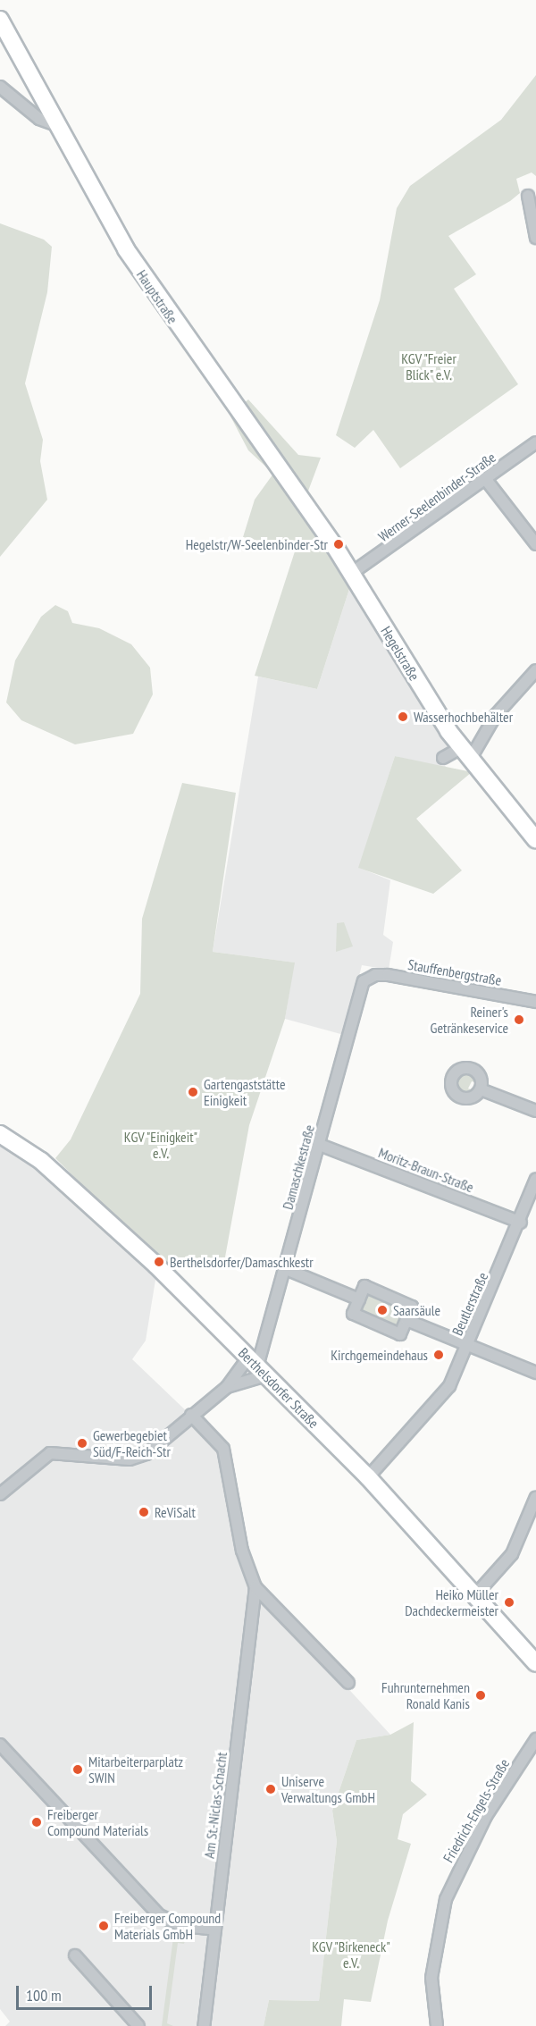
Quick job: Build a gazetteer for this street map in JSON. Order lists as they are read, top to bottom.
{
  "streets": {
    "street": [
      "Hauptstraße",
      "Werner-Seelenbinder-Straße",
      "Hegelstraße",
      "Stauffenbergstraße",
      "Damaschkestraße",
      "Moritz-Braun-Straße",
      "Beutlerstraße",
      "Berthelsdorfer Straße",
      "Am St.-Niclas-Schacht",
      "Friedrich-Engels-Straße"
    ]
  },
  "crossings": [
    ["Hauptstraße", "Hegelstraße"],
    ["Werner-Seelenbinder-Straße", "Hegelstraße"],
    ["Stauffenbergstraße", "Damaschkestraße"],
    ["Damaschkestraße", "Moritz-Braun-Straße"],
    ["Damaschkestraße", "Berthelsdorfer Straße"],
    ["Moritz-Braun-Straße", "Beutlerstraße"],
    ["Beutlerstraße", "Berthelsdorfer Straße"]
  ],
  "parks": ["KGV \"Freier Blick\" e.V.", "KGV \"Einigkeit\" e.V.", "KGV \"Birkeneck\" e.V."],
  "places": [
    "Hegelstr/W-Seelenbinder-Str",
    "Wasserhochbehälter",
    "Reiner's Getränkeservice",
    "Gartengaststätte Einigkeit",
    "Berthelsdorfer/Damaschkestr",
    "Saarsäule",
    "Kirchgemeindehaus",
    "Gewerbegebiet Süd/F-Reich-Str",
    "ReViSalt",
    "Heiko Müller Dachdeckermeister",
    "Fuhrunternehmen Ronald Kanis",
    "Mitarbeiterparplatz SWIN",
    "Uniserve Verwaltungs GmbH",
    "Freiberger Compound Materials",
    "Freiberger Compound Materials GmbH"
  ],
  "scale_bar": "100 m"
}
